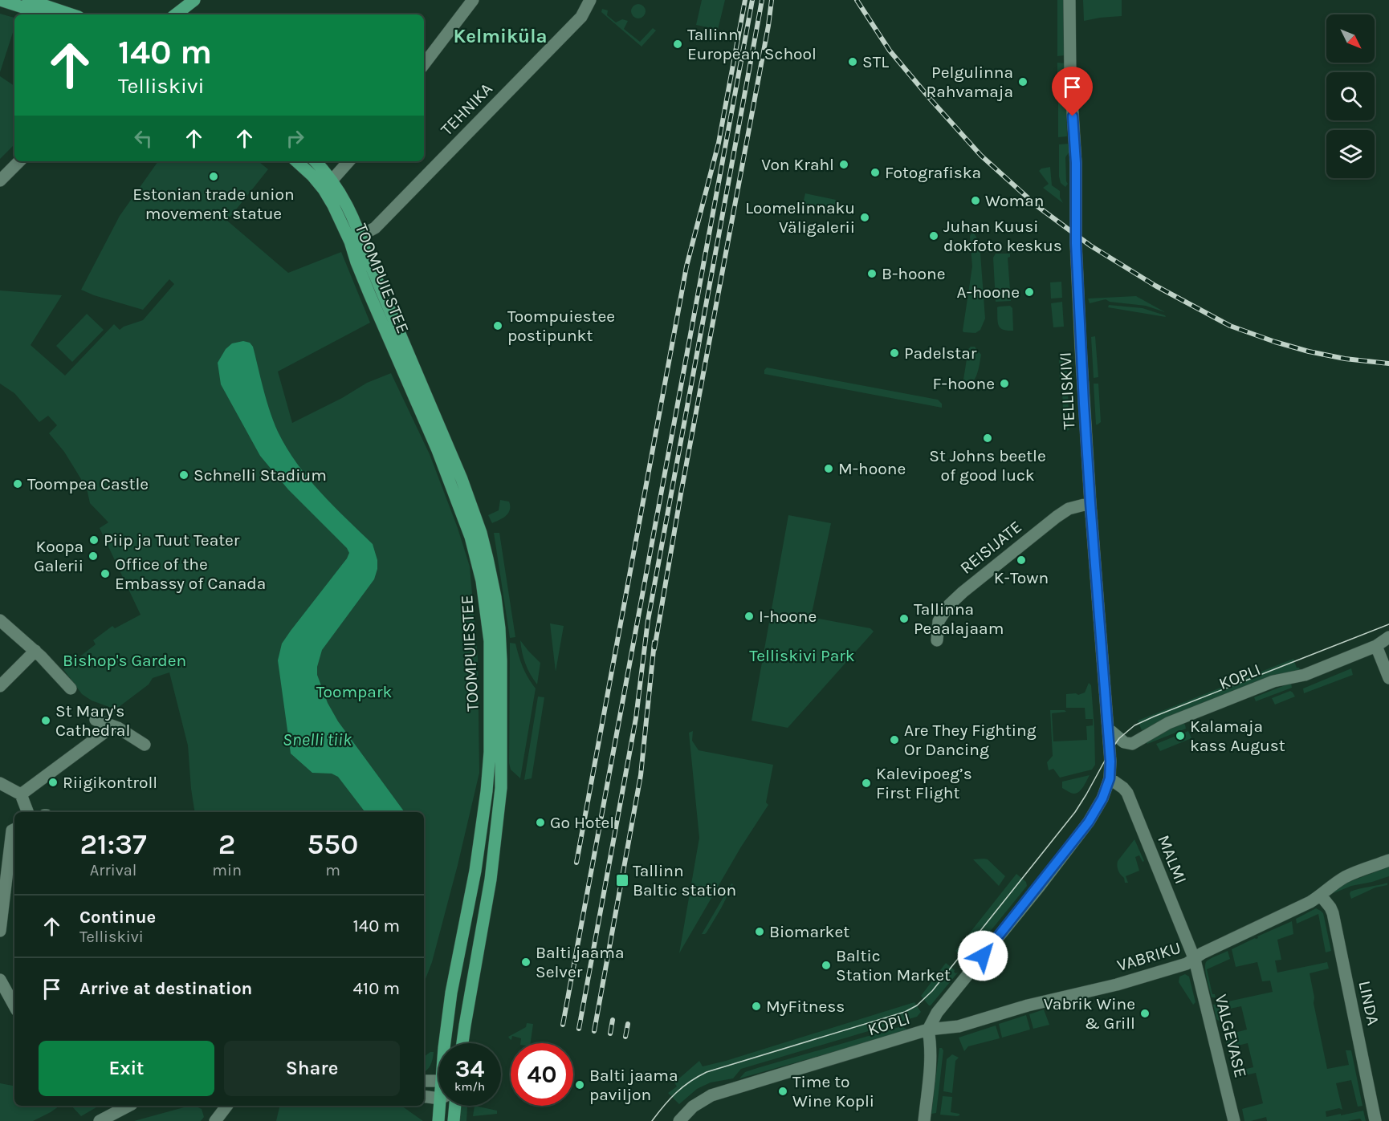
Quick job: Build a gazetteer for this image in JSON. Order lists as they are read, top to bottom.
{
  "streets": {
    "main road": ["TOOMPUIESTEE"],
    "street": [
      "TEHNIKA",
      "TELLISKIVI",
      "REISIJATE",
      "KOPLI",
      "MALMI",
      "VABRIKU",
      "LINDA",
      "VALGEVASE"
    ]
  },
  "crossings": [
    ["TEHNIKA", "TOOMPUIESTEE"],
    ["TELLISKIVI", "REISIJATE"],
    ["TELLISKIVI", "KOPLI"],
    ["TELLISKIVI", "MALMI"],
    ["KOPLI", "MALMI"],
    ["KOPLI", "VABRIKU"],
    ["MALMI", "VABRIKU"],
    ["MALMI", "VALGEVASE"],
    ["VABRIKU", "LINDA"],
    ["VABRIKU", "VALGEVASE"]
  ],
  "districts": ["Kelmiküla"],
  "water": ["Snelli tiik"],
  "parks": ["Telliskivi Park", "Bishop's Garden", "Toompark"],
  "places": {
    "other": [
      "Tallinn European School",
      "STL",
      "Pelgulinna Rahvamaja",
      "Von Krahl",
      "Fotografiska",
      "Estonian trade union movement statue",
      "Woman",
      "Loomelinnaku Väligalerii",
      "Juhan Kuusi dokfoto keskus",
      "B-hoone",
      "A-hoone",
      "Toompuiestee postipunkt",
      "Padelstar",
      "F-hoone",
      "St Johns beetle of good luck",
      "M-hoone",
      "Schnelli Stadium",
      "Toompea Castle",
      "Piip ja Tuut Teater",
      "Koopa Galerii",
      "K-Town",
      "Office of the Embassy of Canada",
      "I-hoone",
      "Tallinna Peaalajaam",
      "St Mary's Cathedral",
      "Kalamaja kass August",
      "Are They Fighting Or Dancing",
      "Riigikontroll",
      "Kalevipoeg’s First Flight",
      "Go Hotel",
      "Biomarket",
      "Balti jaama Selver",
      "Baltic Station Market",
      "MyFitness",
      "Vabrik Wine & Grill",
      "Balti jaama paviljon",
      "Time to Wine Kopli"
    ],
    "transit": ["Tallinn Baltic station"]
  },
  "north": "bottom right",
  "page": {
    "turn": ["140 m", "Telliskivi"],
    "eta": [
      "21:37",
      "Arrival",
      "2",
      "min",
      "550",
      "m"
    ],
    "list": [
      {
        "name": "Continue",
        "note": "Telliskivi",
        "value": "140 m"
      },
      {
        "name": "Arrive at destination",
        "value": "410 m"
      }
    ],
    "buttons": ["Exit", "Share"],
    "speed": "34 km/h",
    "limit": "40"
  }
}
